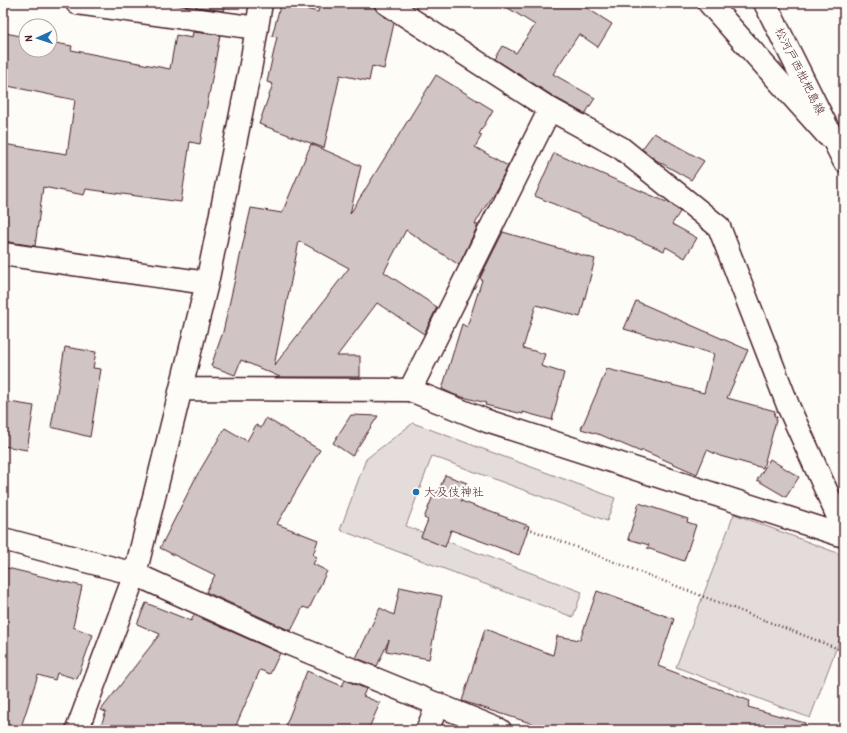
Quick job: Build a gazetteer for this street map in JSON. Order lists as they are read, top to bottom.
{
  "streets": {
    "street": ["松河戸西枇杷島線"]
  },
  "places": ["大及伎神社"],
  "north": "left"
}
